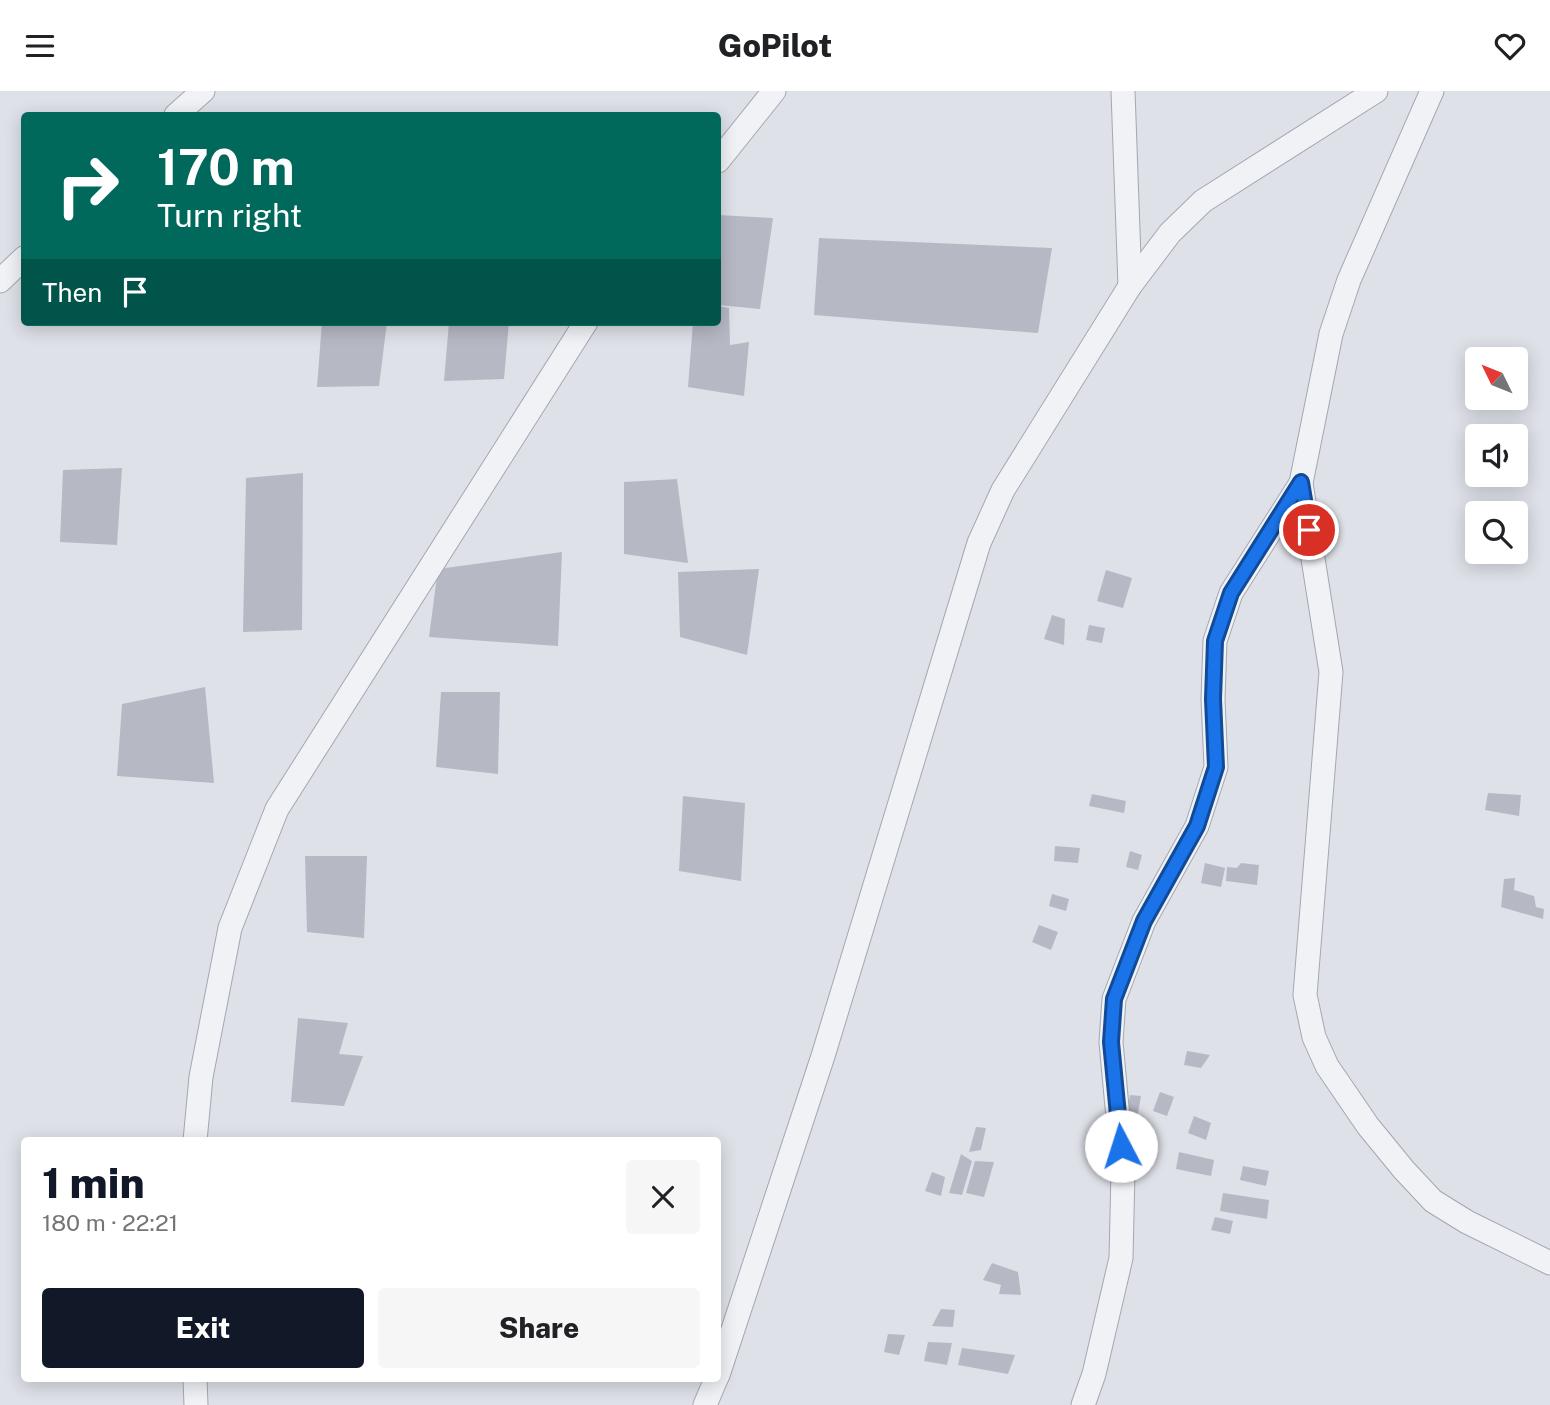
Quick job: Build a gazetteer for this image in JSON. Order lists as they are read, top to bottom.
{
  "north": "top left",
  "page": {
    "header": "GoPilot",
    "turn": ["170 m", "Turn right"],
    "then": "Then",
    "heading": ["1 min", "180 m · 22:21"],
    "buttons": ["Exit", "Share"]
  }
}
